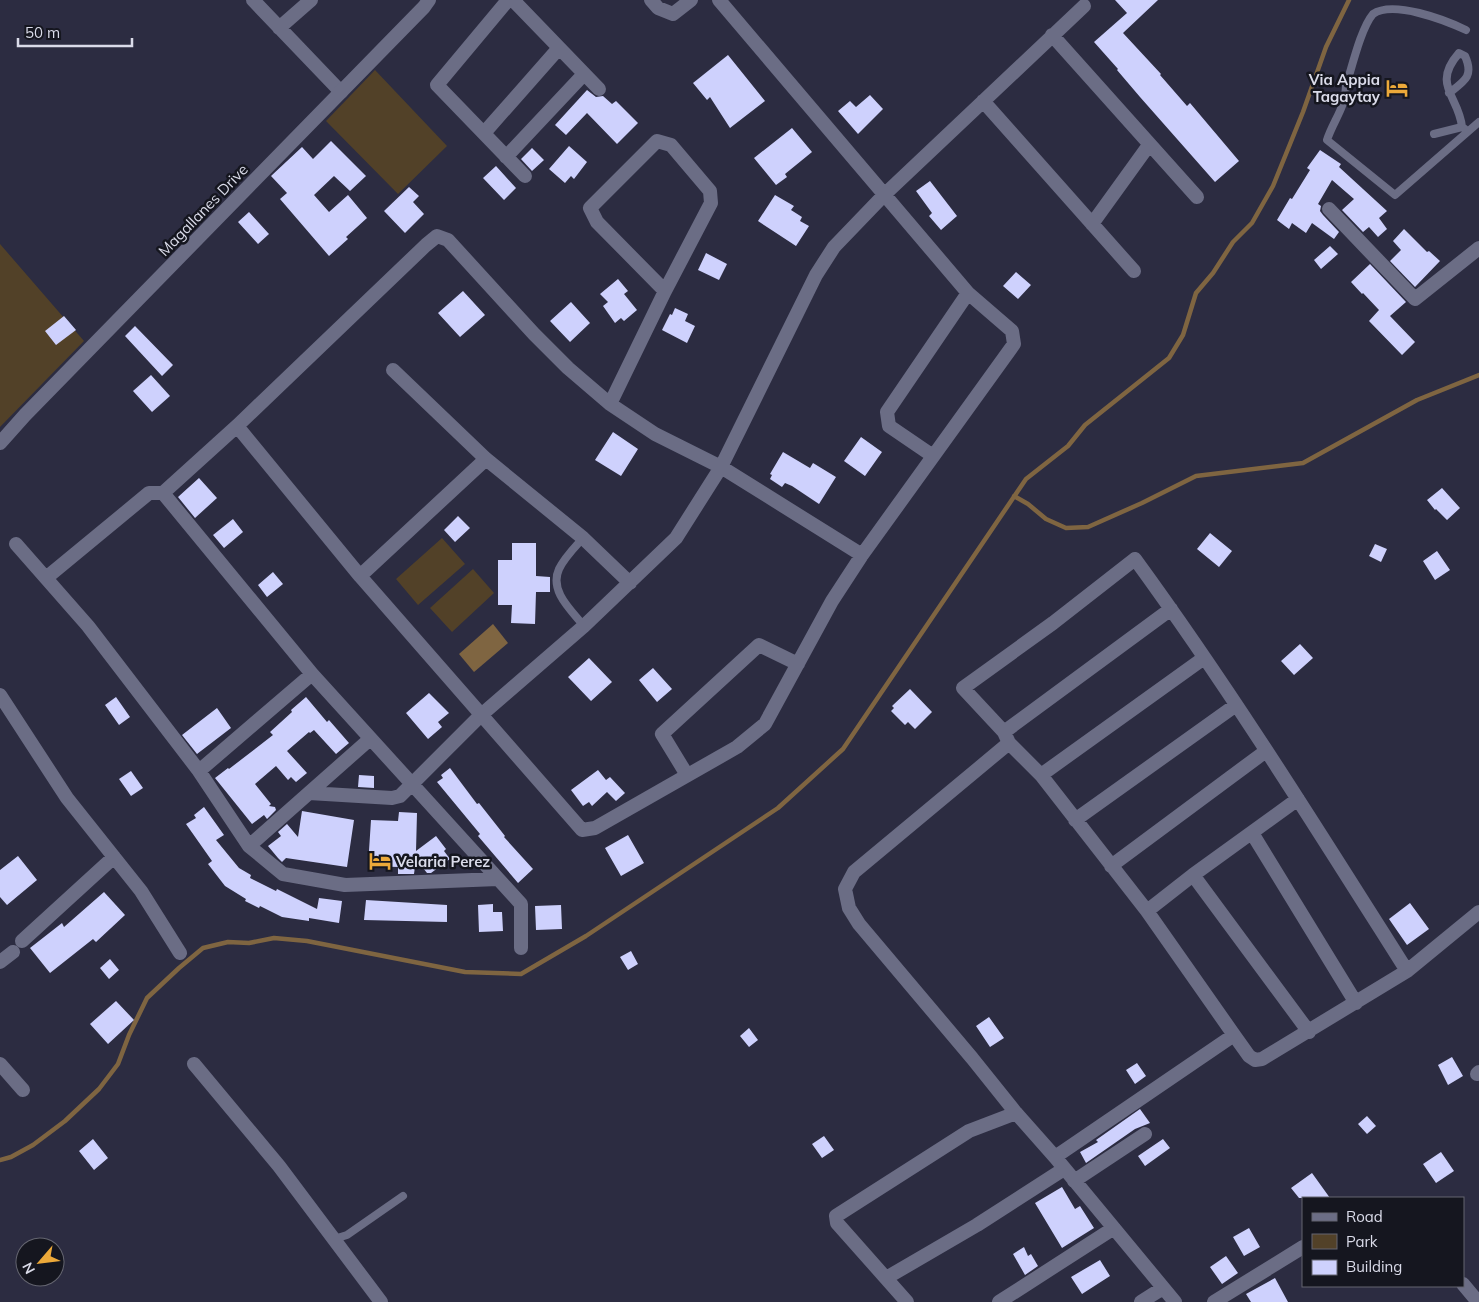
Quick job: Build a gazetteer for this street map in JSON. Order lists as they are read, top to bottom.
{
  "streets": {
    "street": ["Magallanes Drive"]
  },
  "places": {
    "hotel": ["Via Appia Tagaytay", "Velaria Perez"]
  },
  "legend": ["Road", "Park", "Building"],
  "scale_bar": "50 m",
  "north": "bottom left"
}
